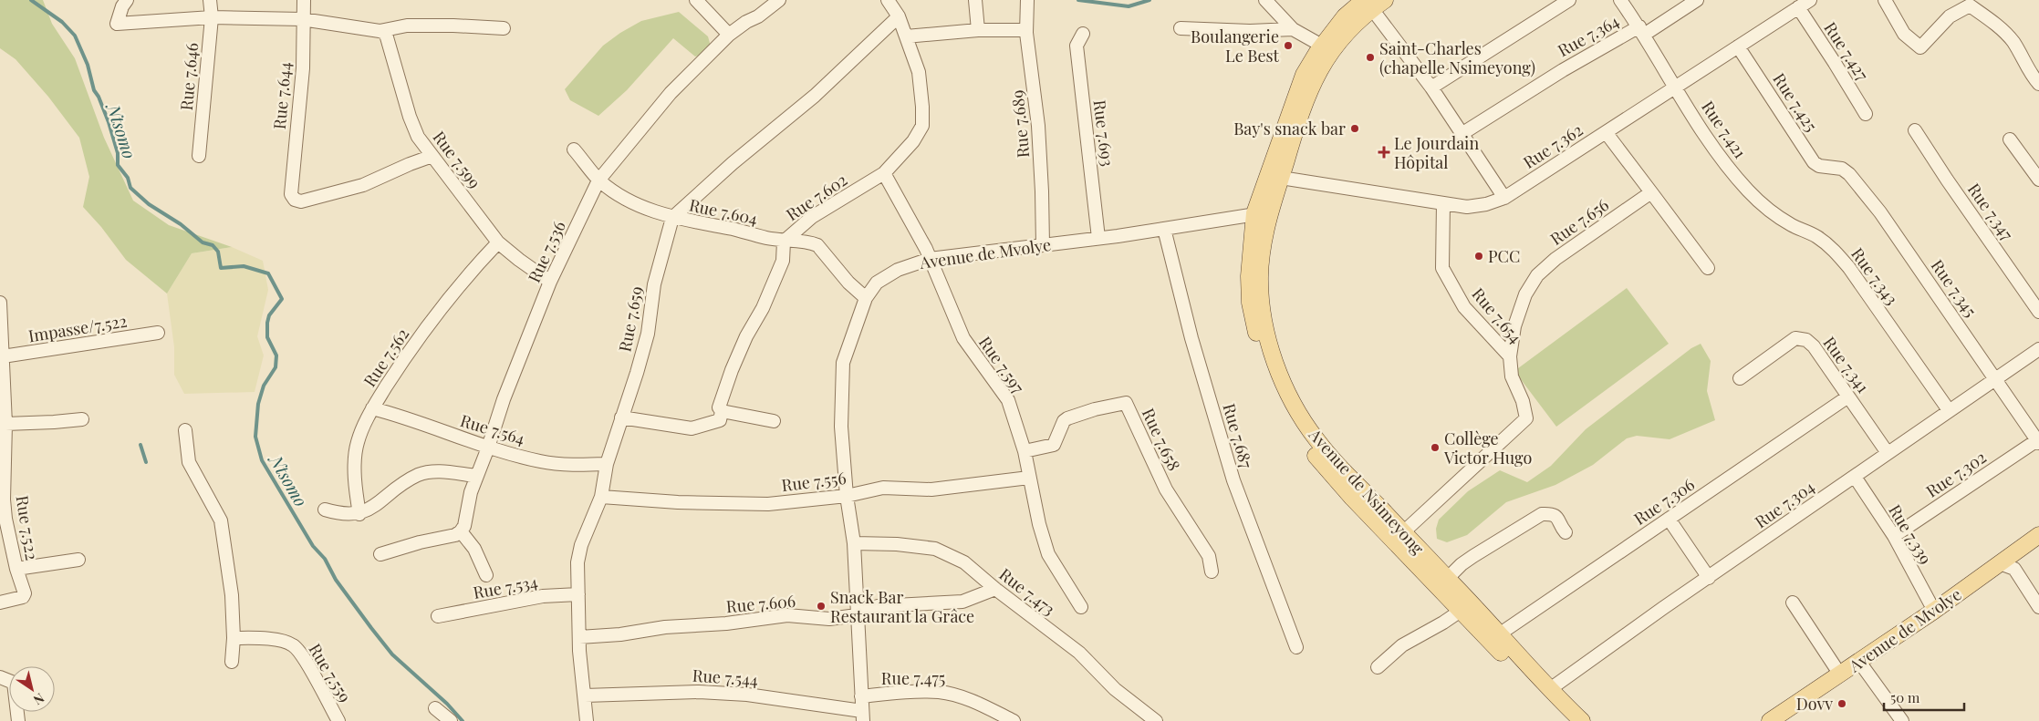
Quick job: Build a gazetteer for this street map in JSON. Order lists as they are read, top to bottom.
{
  "streets": {
    "main road": ["Avenue de Mvolye", "Avenue de Nsimeyong"],
    "street": [
      "Rue 7.364",
      "Rue 7.427",
      "Rue 7.646",
      "Rue 7.644",
      "Rue 7.425",
      "Rue 7.689",
      "Rue 7.421",
      "Rue 7.693",
      "Rue 7.362",
      "Rue 7.599",
      "Rue 7.602",
      "Rue 7.604",
      "Rue 7.347",
      "Rue 7.656",
      "Rue 7.536",
      "Rue 7.343",
      "Rue 7.345",
      "Rue 7.654",
      "Rue 7.659",
      "Impasse/7.522",
      "Rue 7.562",
      "Rue 7.597",
      "Rue 7.341",
      "Rue 7.564",
      "Rue 7.687",
      "Rue 7.658",
      "Rue 7.302",
      "Rue 7.556",
      "Rue 7.306",
      "Rue 7.304",
      "Rue 7.522",
      "Rue 7.339",
      "Rue 7.534",
      "Rue 7.473",
      "Rue 7.606",
      "Rue 7.559",
      "Rue 7.544",
      "Rue 7.475"
    ]
  },
  "crossings": [
    ["Rue 7.364", "Rue 7.421"],
    ["Rue 7.427", "Rue 7.362"],
    ["Rue 7.644", "Rue 7.599"],
    ["Rue 7.425", "Rue 7.362"],
    ["Rue 7.425", "Rue 7.345"],
    ["Rue 7.689", "Avenue de Mvolye"],
    ["Rue 7.421", "Rue 7.362"],
    ["Rue 7.421", "Rue 7.343"],
    ["Rue 7.693", "Avenue de Mvolye"],
    ["Rue 7.362", "Rue 7.654"],
    ["Rue 7.362", "Avenue de Nsimeyong"],
    ["Rue 7.599", "Rue 7.536"],
    ["Rue 7.599", "Rue 7.562"],
    ["Rue 7.602", "Rue 7.604"],
    ["Rue 7.602", "Rue 7.597"],
    ["Rue 7.604", "Rue 7.536"],
    ["Rue 7.604", "Avenue de Mvolye"],
    ["Rue 7.604", "Rue 7.659"],
    ["Rue 7.656", "Rue 7.654"],
    ["Rue 7.536", "Rue 7.564"],
    ["Avenue de Mvolye", "Rue 7.597"],
    ["Avenue de Mvolye", "Rue 7.687"],
    ["Avenue de Mvolye", "Rue 7.556"],
    ["Avenue de Mvolye", "Avenue de Nsimeyong"],
    ["Avenue de Mvolye", "Rue 7.339"],
    ["Avenue de Mvolye", "Rue 7.473"],
    ["Avenue de Mvolye", "Rue 7.606"],
    ["Avenue de Mvolye", "Rue 7.544"],
    ["Avenue de Mvolye", "Rue 7.475"],
    ["Rue 7.343", "Rue 7.304"],
    ["Rue 7.345", "Rue 7.302"],
    ["Rue 7.345", "Rue 7.304"],
    ["Rue 7.654", "Avenue de Nsimeyong"],
    ["Rue 7.659", "Rue 7.564"],
    ["Rue 7.659", "Rue 7.556"],
    ["Rue 7.659", "Rue 7.534"],
    ["Rue 7.659", "Rue 7.606"],
    ["Rue 7.659", "Rue 7.544"],
    ["Impasse/7.522", "Rue 7.522"],
    ["Rue 7.562", "Rue 7.564"],
    ["Rue 7.597", "Rue 7.658"],
    ["Rue 7.597", "Rue 7.556"],
    ["Rue 7.341", "Rue 7.306"],
    ["Rue 7.341", "Rue 7.304"],
    ["Rue 7.302", "Rue 7.339"],
    ["Avenue de Nsimeyong", "Rue 7.306"],
    ["Avenue de Nsimeyong", "Rue 7.304"],
    ["Rue 7.304", "Rue 7.339"],
    ["Rue 7.473", "Rue 7.606"]
  ],
  "water": ["Ntsomo"],
  "places": {
    "other": [
      "Boulangerie Le Best",
      "Saint-Charles (chapelle Nsimeyong)",
      "Bay's snack bar",
      "PCC",
      "Collège Victor Hugo",
      "Snack Bar Restaurant la Grâce",
      "Dovv"
    ],
    "health": ["Le Jourdain Hôpital"]
  },
  "scale_bar": "50 m",
  "north": "bottom right"
}
